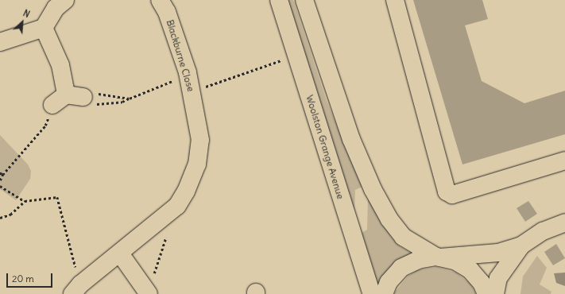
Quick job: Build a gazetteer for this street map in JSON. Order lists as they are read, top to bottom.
{
  "streets": {
    "street": ["Blackburne Close", "Woolston Grange Avenue"]
  },
  "scale_bar": "20 m",
  "north": "top right"
}
